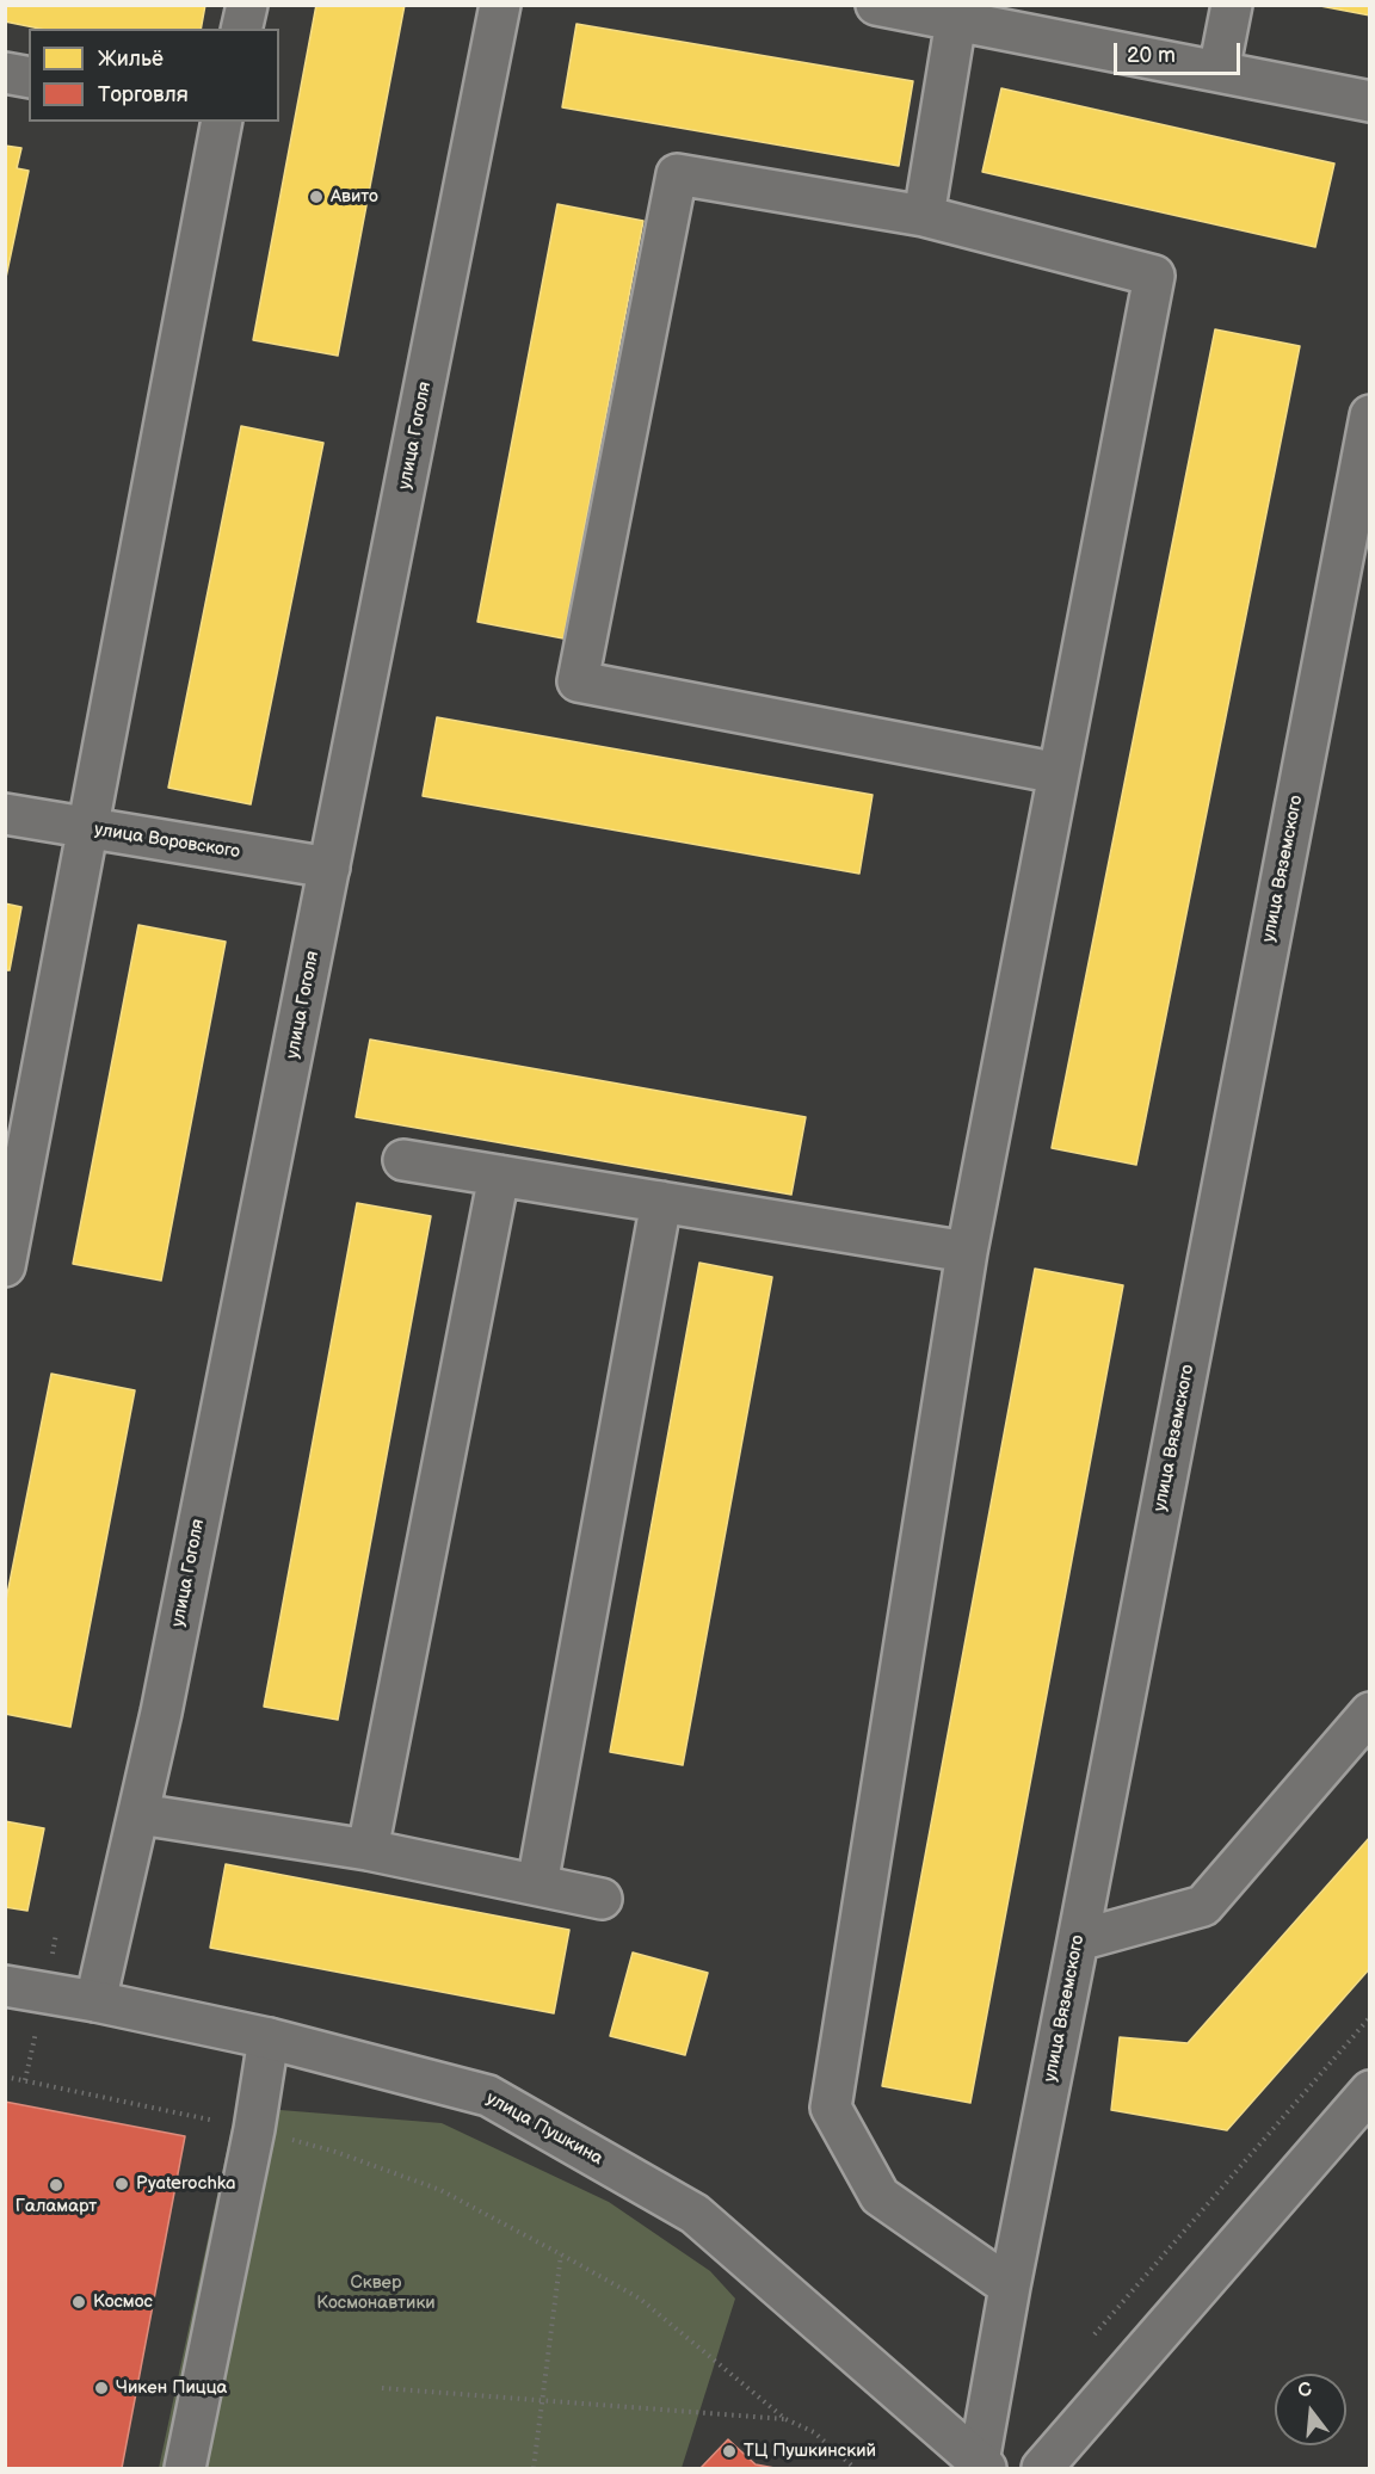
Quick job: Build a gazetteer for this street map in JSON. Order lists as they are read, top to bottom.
{
  "streets": {
    "street": [
      "улица Гоголя",
      "улица Воровского",
      "улица Вяземского",
      "улица Пушкина"
    ]
  },
  "crossings": [
    ["улица Гоголя", "улица Воровского"],
    ["улица Гоголя", "улица Пушкина"],
    ["улица Вяземского", "улица Пушкина"]
  ],
  "parks": ["Сквер Космонавтики"],
  "places": [
    "Авито",
    "Pyaterochka",
    "Галамарт",
    "Космос",
    "Чикен Пицца",
    "ТЦ Пушкинский"
  ],
  "legend": ["Жильё", "Торговля"],
  "scale_bar": "20 m",
  "north": "top"
}
